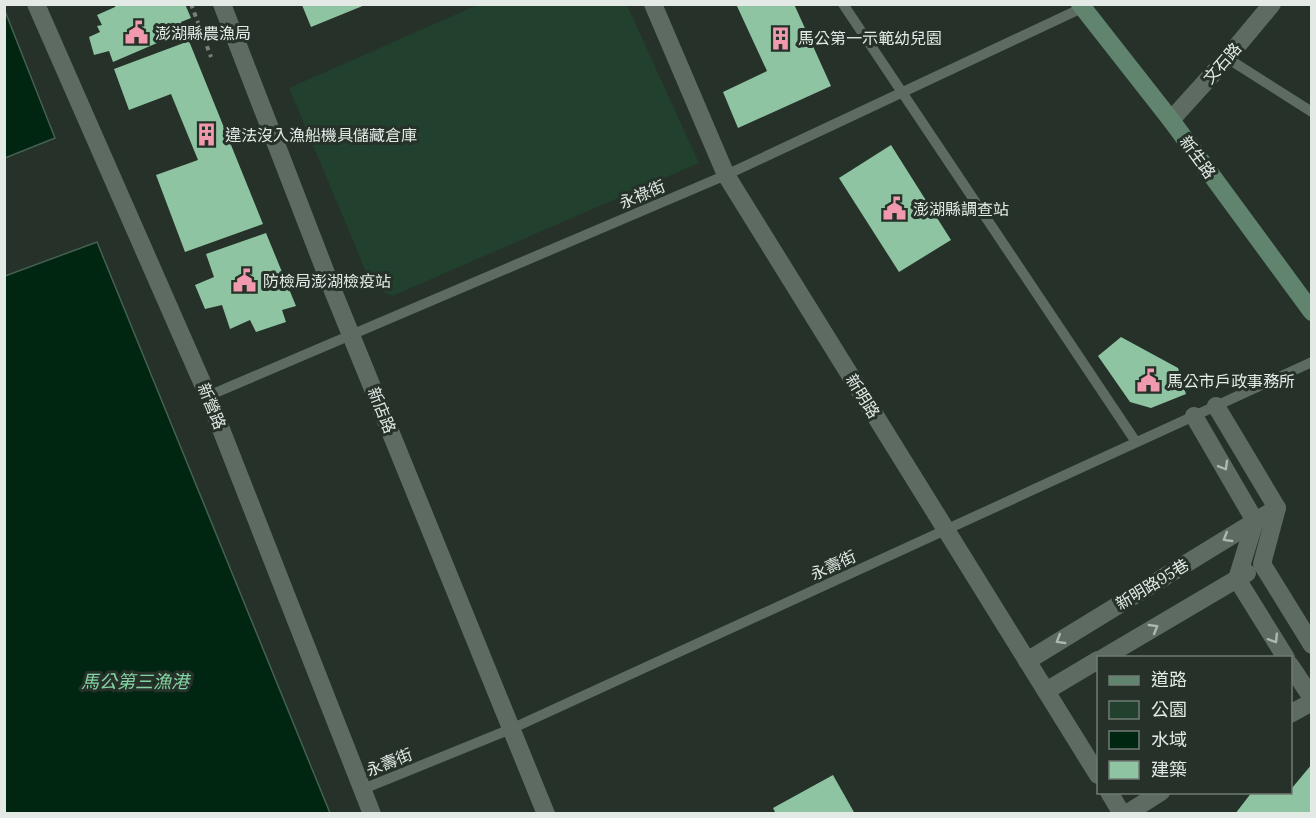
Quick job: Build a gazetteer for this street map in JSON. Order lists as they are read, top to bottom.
{
  "streets": {
    "main road": ["新生路"],
    "street": [
      "文石路",
      "新明路",
      "新營路",
      "新店路",
      "新明路95巷"
    ],
    "lane": ["永祿街", "永壽街"]
  },
  "crossings": [
    ["文石路", "新生路"],
    ["新生路", "永祿街"],
    ["永祿街", "新明路"],
    ["永祿街", "新營路"],
    ["永祿街", "新店路"],
    ["新明路", "永壽街"],
    ["新明路", "新明路95巷"],
    ["新營路", "永壽街"],
    ["新店路", "永壽街"]
  ],
  "water": ["馬公第三漁港"],
  "places": {
    "public building": [
      "澎湖縣農漁局",
      "澎湖縣調查站",
      "防檢局澎湖檢疫站",
      "馬公市戶政事務所"
    ],
    "building": ["馬公第一示範幼兒園", "違法沒入漁船機具儲藏倉庫"]
  },
  "legend": [
    "道路",
    "公園",
    "水域",
    "建築"
  ]
}
